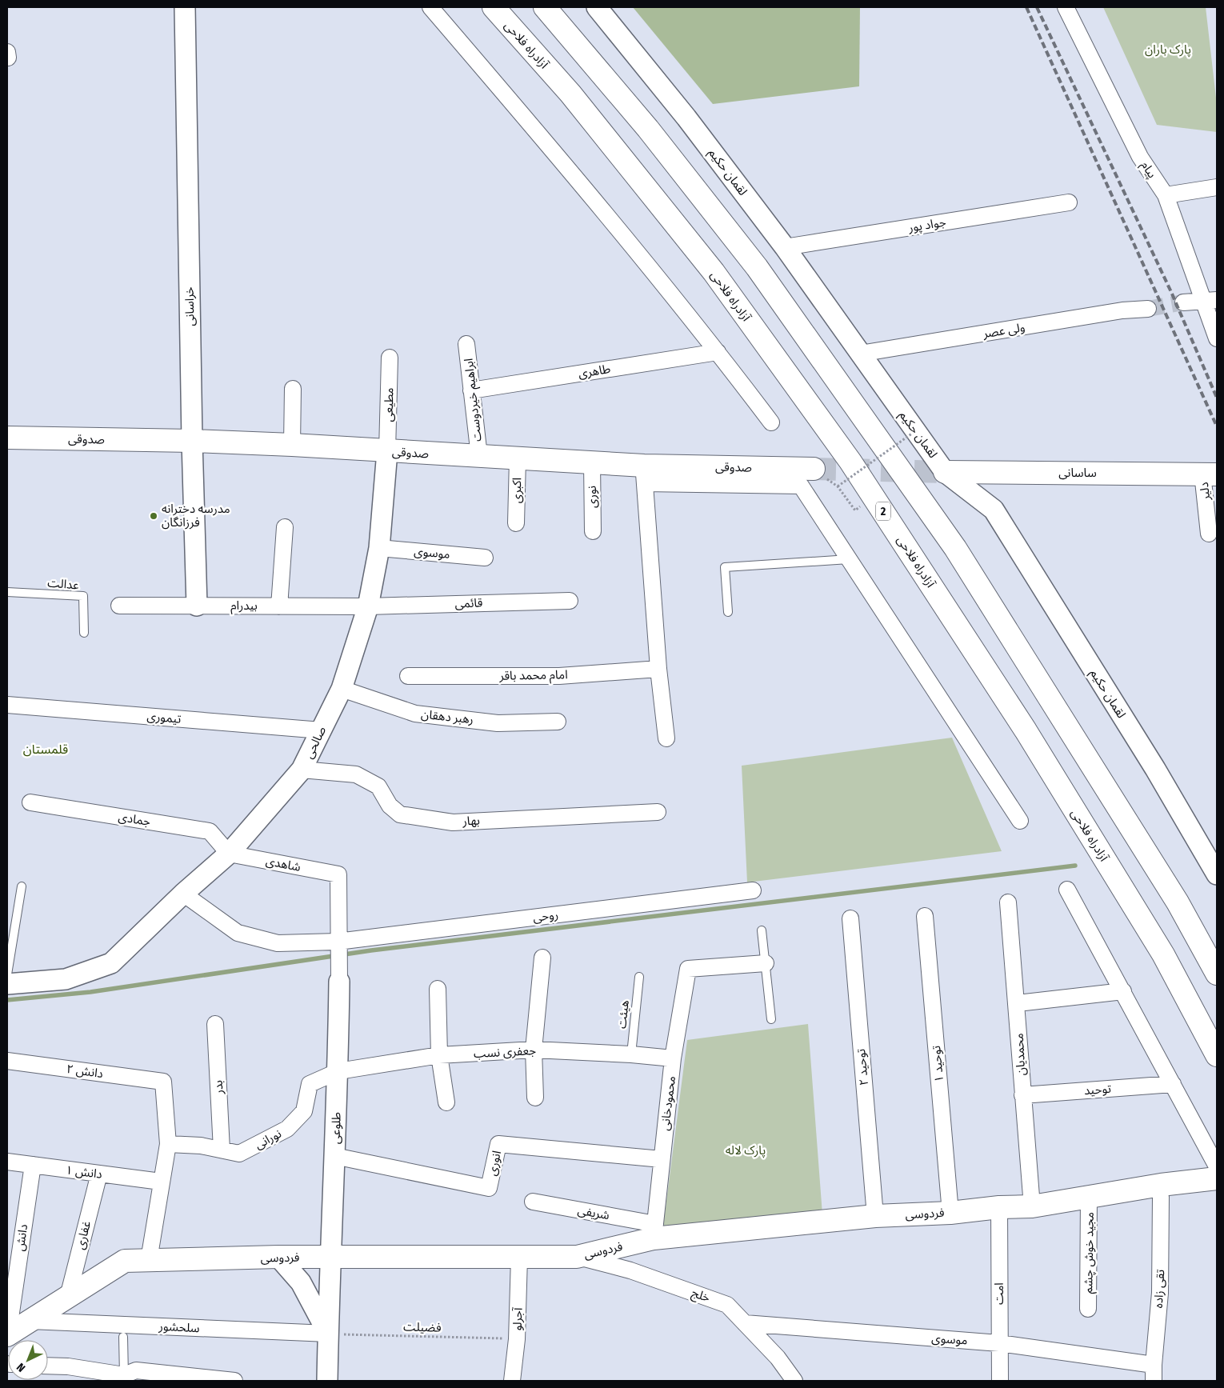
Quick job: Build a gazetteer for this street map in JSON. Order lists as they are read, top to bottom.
{
  "streets": {
    "main road": [
      "آزادراه فلاحی",
      "صدوقی",
      "ساسانی",
      "2",
      "فردوسی"
    ],
    "street": [
      "پیام",
      "لقمان حکیم",
      "جواد پور",
      "خراسانی",
      "ولی عصر",
      "طاهری",
      "ابراهیم خیردوست",
      "مطیعی",
      "اکبری",
      "دلیر",
      "نوری",
      "موسوی",
      "قائمی",
      "بیدرام",
      "امام محمد باقر",
      "رهبر دهقان",
      "تیموری",
      "صالحی",
      "جمادی",
      "بهار",
      "شاهدی",
      "روحی",
      "جعفری نسب",
      "محمدیان",
      "توحید ۱",
      "توحید ۲",
      "دانش ۲",
      "بدر",
      "توحید",
      "محمودخانی",
      "طلوعی",
      "نورانی",
      "انوری",
      "دانش ۱",
      "شریفی",
      "غفاری",
      "دانش",
      "مجید خوش چشم",
      "تقی زاده",
      "امت",
      "خلج",
      "آجرلو",
      "سلحشور"
    ],
    "lane": ["عدالت", "هیئت"],
    "path": ["فضیلت"]
  },
  "crossings": [
    ["لقمان حکیم", "جواد پور"],
    ["لقمان حکیم", "ولی عصر"],
    ["لقمان حکیم", "ساسانی"],
    ["خراسانی", "صدوقی"],
    ["خراسانی", "بیدرام"],
    ["طاهری", "ابراهیم خیردوست"],
    ["ابراهیم خیردوست", "صدوقی"],
    ["مطیعی", "صدوقی"],
    ["مطیعی", "صالحی"],
    ["صدوقی", "اکبری"],
    ["صدوقی", "نوری"],
    ["صدوقی", "صالحی"],
    ["ساسانی", "دلیر"],
    ["موسوی", "صالحی"],
    ["موسوی", "تقی زاده"],
    ["موسوی", "امت"],
    ["موسوی", "خلج"],
    ["قائمی", "بیدرام"],
    ["قائمی", "صالحی"],
    ["بیدرام", "صالحی"],
    ["رهبر دهقان", "صالحی"],
    ["تیموری", "صالحی"],
    ["صالحی", "جمادی"],
    ["صالحی", "بهار"],
    ["صالحی", "شاهدی"],
    ["صالحی", "روحی"],
    ["جمادی", "شاهدی"],
    ["شاهدی", "طلوعی"],
    ["روحی", "طلوعی"],
    ["هیئت", "جعفری نسب"],
    ["جعفری نسب", "محمودخانی"],
    ["جعفری نسب", "طلوعی"],
    ["جعفری نسب", "نورانی"],
    ["محمدیان", "توحید"],
    ["محمدیان", "فردوسی"],
    ["توحید ۱", "فردوسی"],
    ["توحید ۲", "فردوسی"],
    ["دانش ۲", "نورانی"],
    ["بدر", "نورانی"],
    ["محمودخانی", "انوری"],
    ["محمودخانی", "شریفی"],
    ["محمودخانی", "فردوسی"],
    ["طلوعی", "نورانی"],
    ["طلوعی", "انوری"],
    ["طلوعی", "فردوسی"],
    ["طلوعی", "سلحشور"],
    ["طلوعی", "فضیلت"],
    ["دانش ۱", "غفاری"],
    ["دانش ۱", "دانش"],
    ["شریفی", "فردوسی"],
    ["فردوسی", "غفاری"],
    ["فردوسی", "دانش"],
    ["فردوسی", "مجید خوش چشم"],
    ["فردوسی", "امت"],
    ["فردوسی", "خلج"],
    ["فردوسی", "آجرلو"],
    ["فردوسی", "سلحشور"],
    ["آجرلو", "فضیلت"],
    ["سلحشور", "فضیلت"]
  ],
  "districts": ["قلمستان"],
  "parks": ["پارک باران", "پارک لاله"],
  "places": ["مدرسه دخترانه فرزانگان"],
  "north": "bottom left"
}
